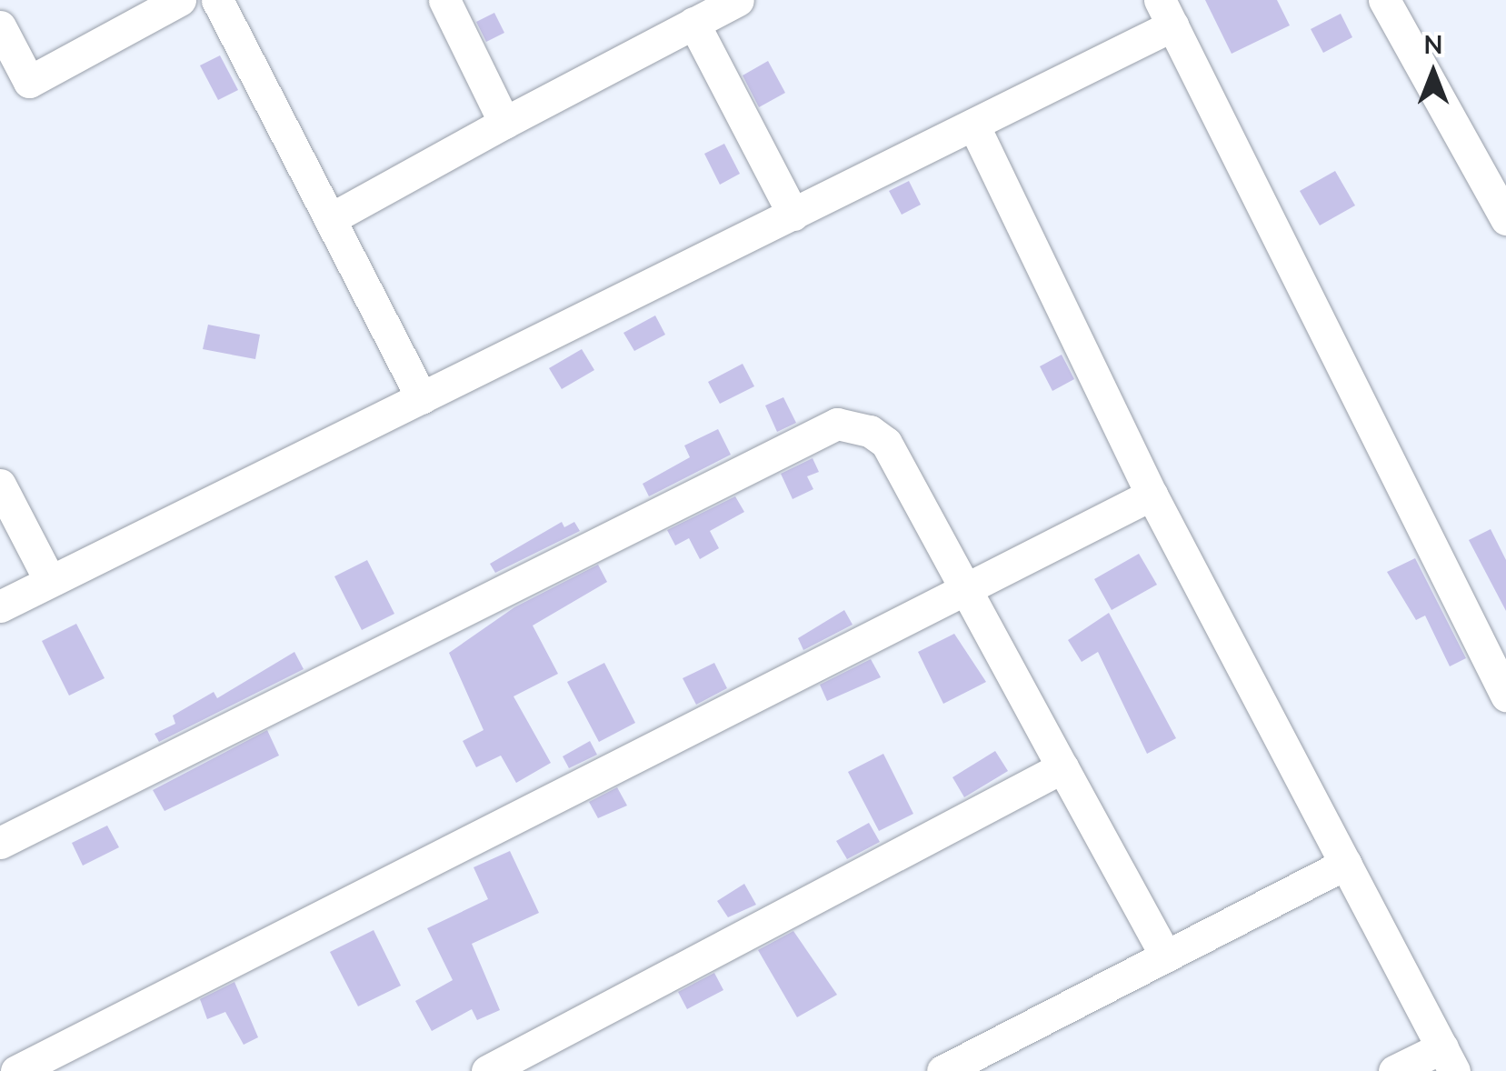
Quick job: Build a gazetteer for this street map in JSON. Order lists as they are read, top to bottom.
{
  "north": "top"
}
